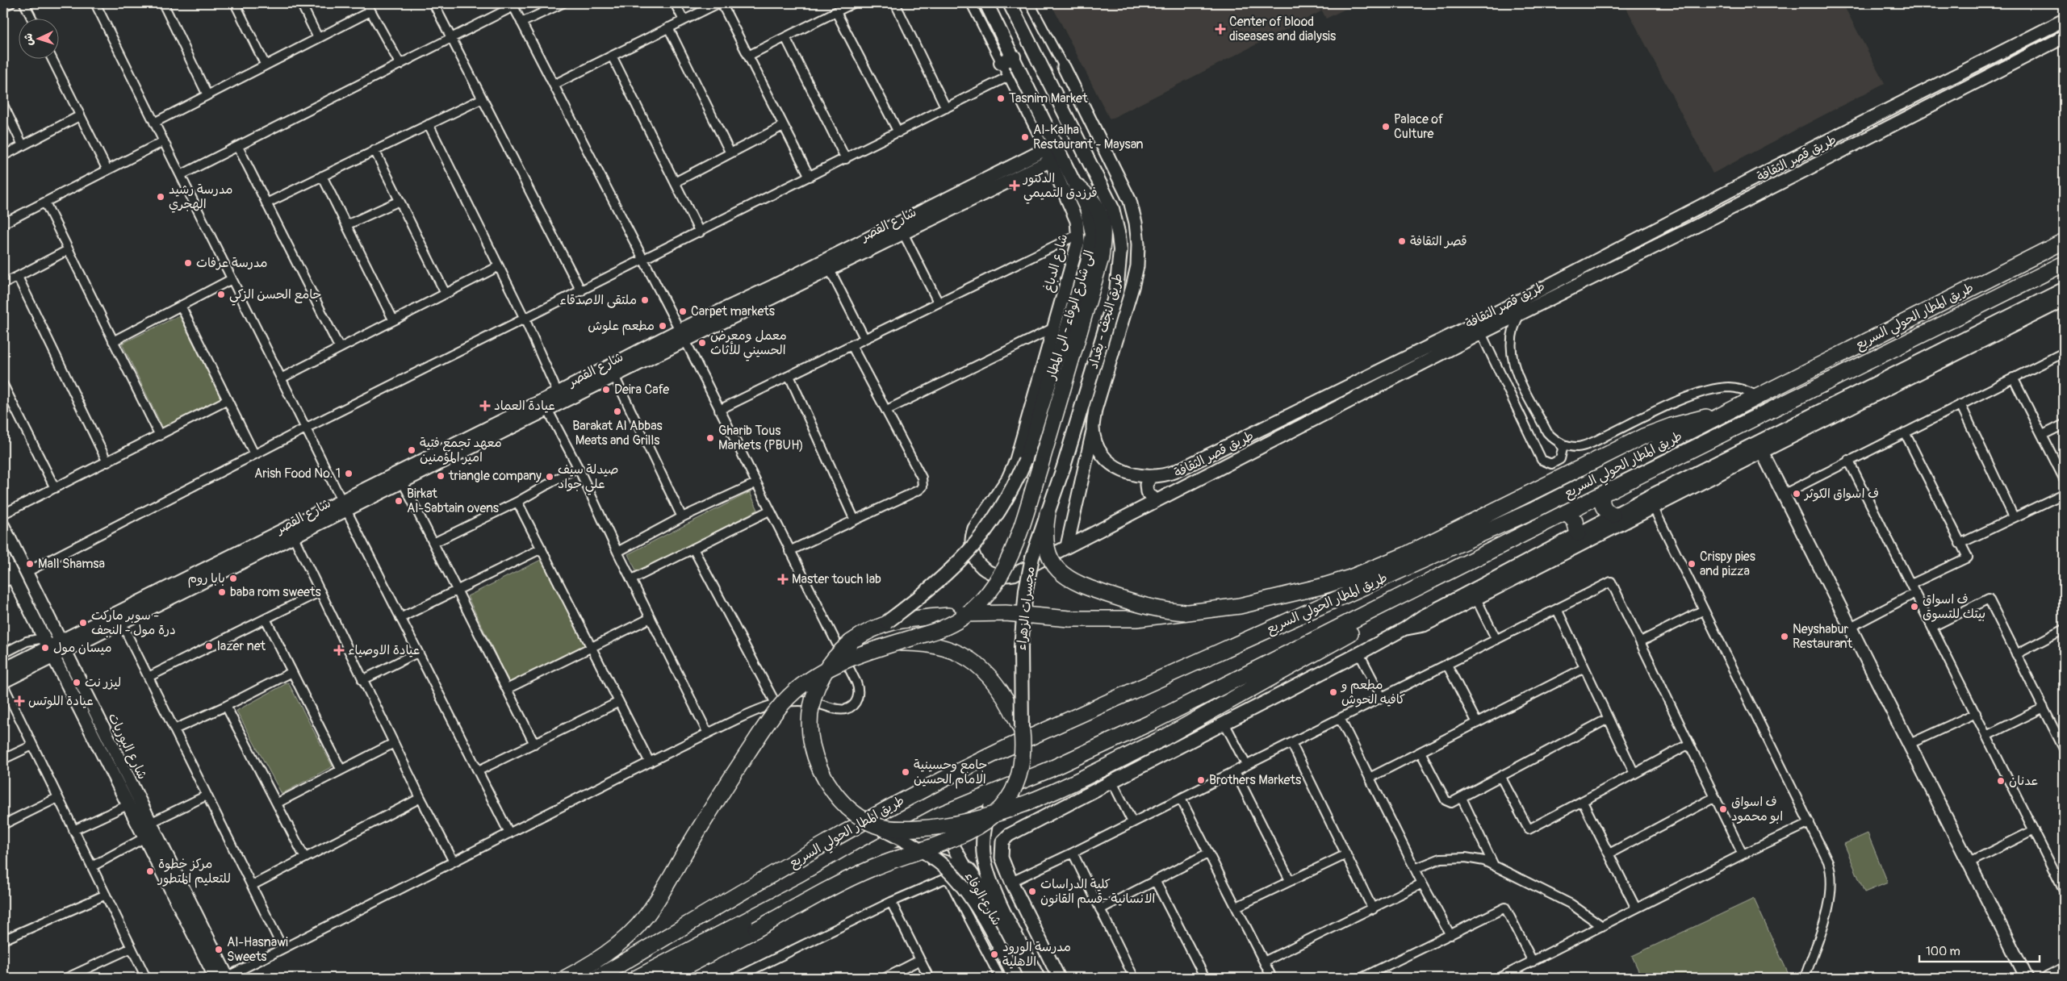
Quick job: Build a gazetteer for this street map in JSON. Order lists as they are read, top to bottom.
{
  "streets": {
    "highway": ["طريق المطار الحولي السريع"],
    "main road": [
      "الى شارع الوفاء - الى المطار",
      "طريق النجف - بغداد",
      "مجسرات الزهراء",
      "شارع الوفاء"
    ],
    "street": [
      "طريق قصر الثقافة",
      "شارع القصر",
      "شارع الدباغ",
      "شارع البوريات"
    ]
  },
  "crossings": [
    ["طريق قصر الثقافة", "شارع الدباغ"],
    ["شارع القصر", "شارع الدباغ"],
    ["شارع القصر", "شارع البوريات"],
    ["طريق المطار الحولي السريع", "شارع الوفاء"],
    ["طريق النجف - بغداد", "مجسرات الزهراء"]
  ],
  "places": {
    "health": [
      "Center of blood diseases and dialysis",
      "الدكتور فرزدق التميمي",
      "عيادة العماد",
      "Master touch lab",
      "عيادة الاوصياء",
      "عيادة اللوتس"
    ],
    "other": [
      "Tasnim Market",
      "Palace of Culture",
      "Al-Kalha Restaurant - Maysan",
      "مدرسة رشيد الهجري",
      "قصر الثقافة",
      "مدرسة عرفات",
      "جامع الحسن الزكي",
      "ملتقى الاصدقاء",
      "Carpet markets",
      "مطعم علوش",
      "معمل ومعرض الحسيني للأثاث",
      "Deira Cafe",
      "Barakat Al Abbas Meats and Grills",
      "Gharib Tous Markets (PBUH)",
      "معهد تجمع فتية امير المؤمنين",
      "Arish Food No. 1",
      "triangle company",
      "صيدلة سيف علي جواد",
      "ف اسواق الكوثر",
      "Birkat Al-Sabtain ovens",
      "Mall Shamsa",
      "Crispy pies and pizza",
      "بابا روم",
      "baba rom sweets",
      "ف اسواق بيتك للتسوق",
      "سوبر ماركت - درة مول - النجف",
      "Neyshabur Restaurant",
      "lazer net",
      "ميسان مول",
      "ليزر نت",
      "مطعم و كافيه الحوش",
      "جامع وحسينية الامام الحسين",
      "Brothers Markets",
      "عدنان",
      "ف اسواق ابو محمود",
      "مركز خطوة للتعليم المتطور",
      "كلية الدراسات الانسانية -قسم القانون",
      "Al-Hasnawi Sweets",
      "مدرسة الورود الاهلية"
    ]
  },
  "scale_bar": "100 m",
  "north": "left"
}
